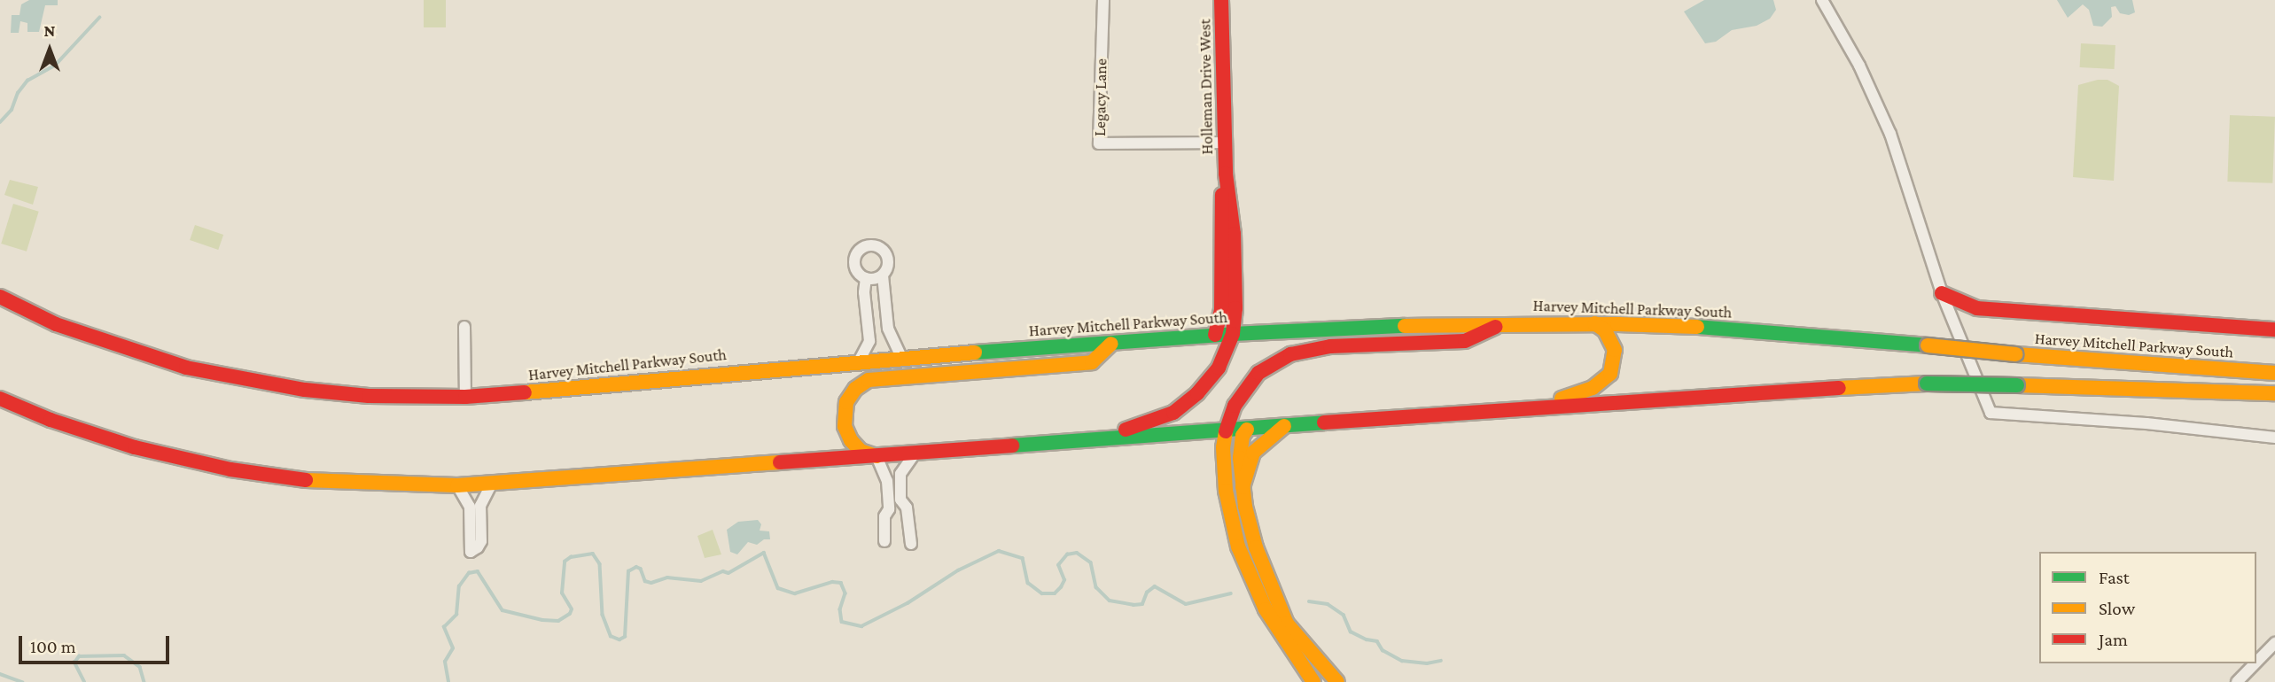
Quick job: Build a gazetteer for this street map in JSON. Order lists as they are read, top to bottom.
{
  "streets": {
    "main road": ["Holleman Drive West", "Harvey Mitchell Parkway South"],
    "street": ["Legacy Lane"]
  },
  "crossings": [
    ["Holleman Drive West", "Legacy Lane"],
    ["Holleman Drive West", "Harvey Mitchell Parkway South"]
  ],
  "legend": ["Fast", "Slow", "Jam"],
  "scale_bar": "100 m",
  "north": "top"
}
